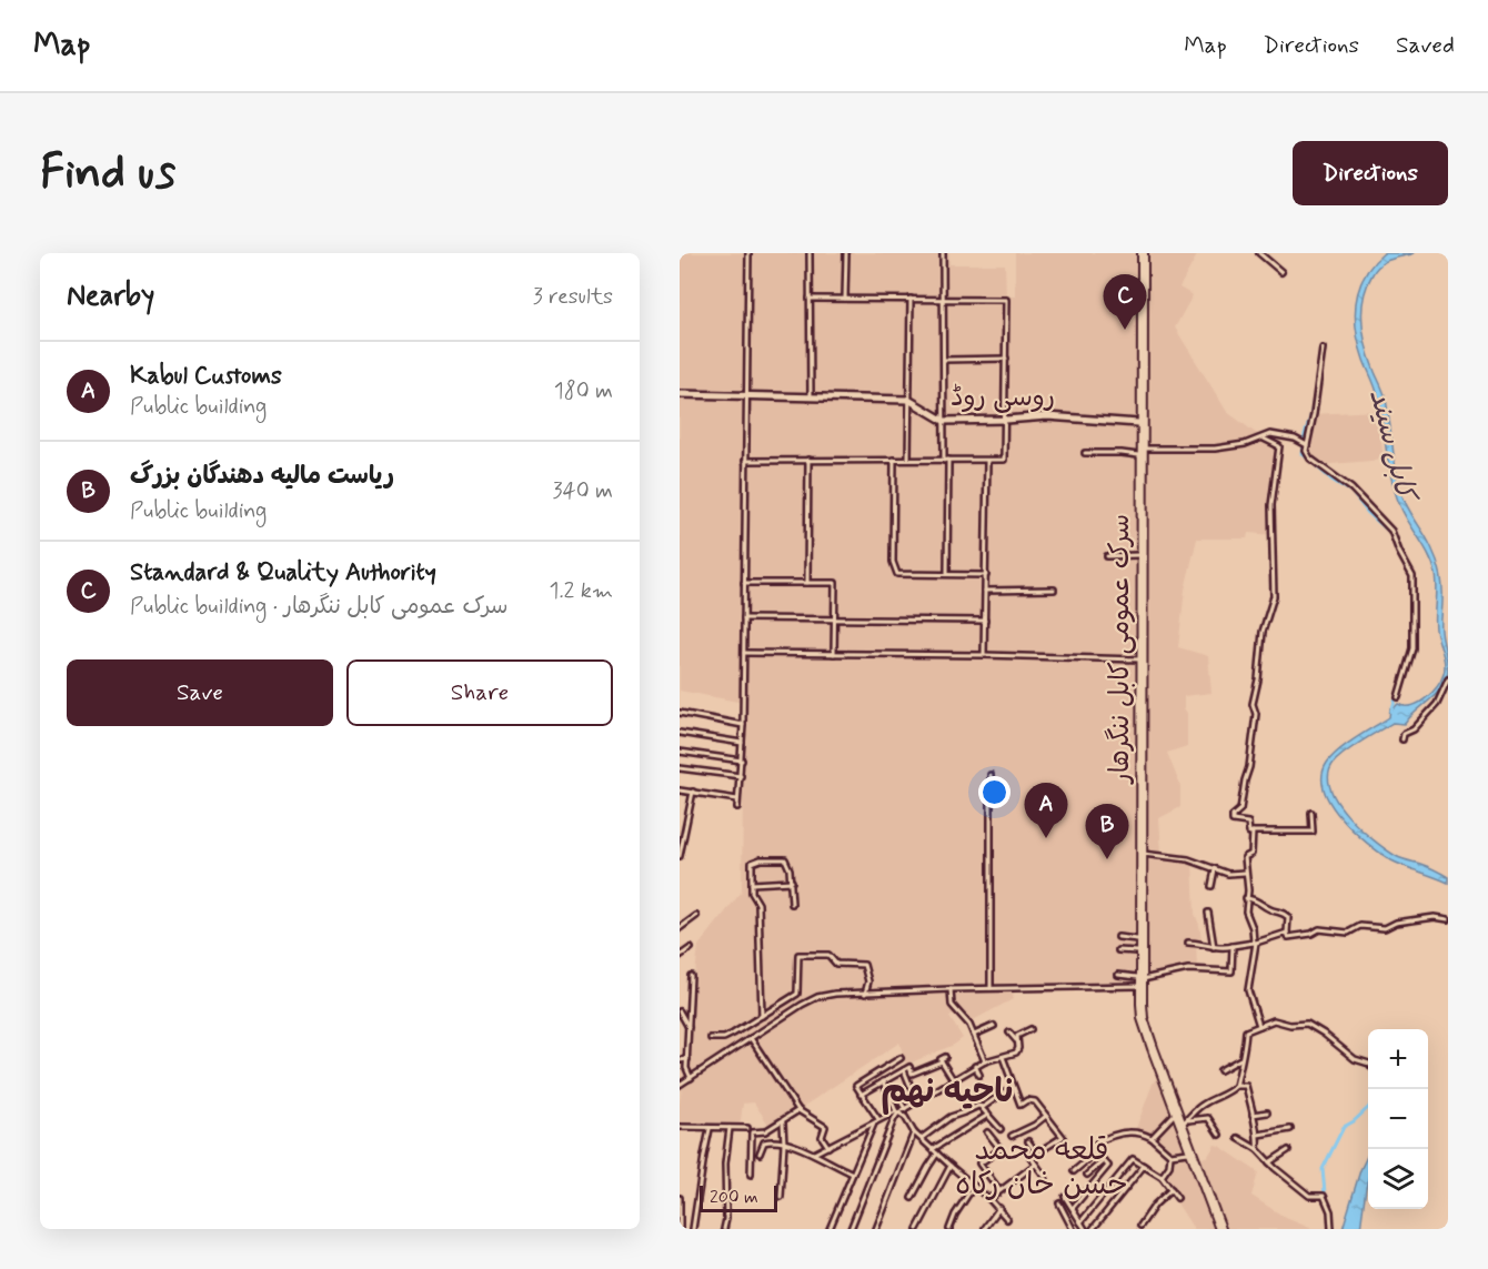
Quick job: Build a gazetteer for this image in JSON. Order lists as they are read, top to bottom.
{
  "streets": {
    "highway": ["سرک عمومی کابل ننگرهار"],
    "main road": ["روسی روڈ"]
  },
  "crossings": [
    ["روسی روڈ", "سرک عمومی کابل ننگرهار"]
  ],
  "districts": ["ناحیه نهم", "قلعه محمد حسن خان رکاه"],
  "water": ["کابل سيند"],
  "scale_bar": "200 m",
  "page": {
    "header": "Map",
    "nav": ["Map", "Directions", "Saved"],
    "buttons": [
      "Directions",
      ["Save", "Share"]
    ],
    "title": "Find us",
    "heading": ["Nearby", "3 results"],
    "pins": ["C", "A", "B"],
    "list": [
      {
        "mark": "A",
        "name": "Kabul Customs",
        "note": "Public building",
        "value": "180 m"
      },
      {
        "mark": "B",
        "name": "ریاست مالیه دهندگان بزرگ",
        "note": "Public building",
        "value": "340 m"
      },
      {
        "mark": "C",
        "name": "Standard & Quality Authority",
        "note": "Public building · سرک عمومی کابل ننگرهار",
        "value": "1.2 km"
      }
    ],
    "map_buttons": ["+", "−"],
    "scale": "200 m"
  }
}
